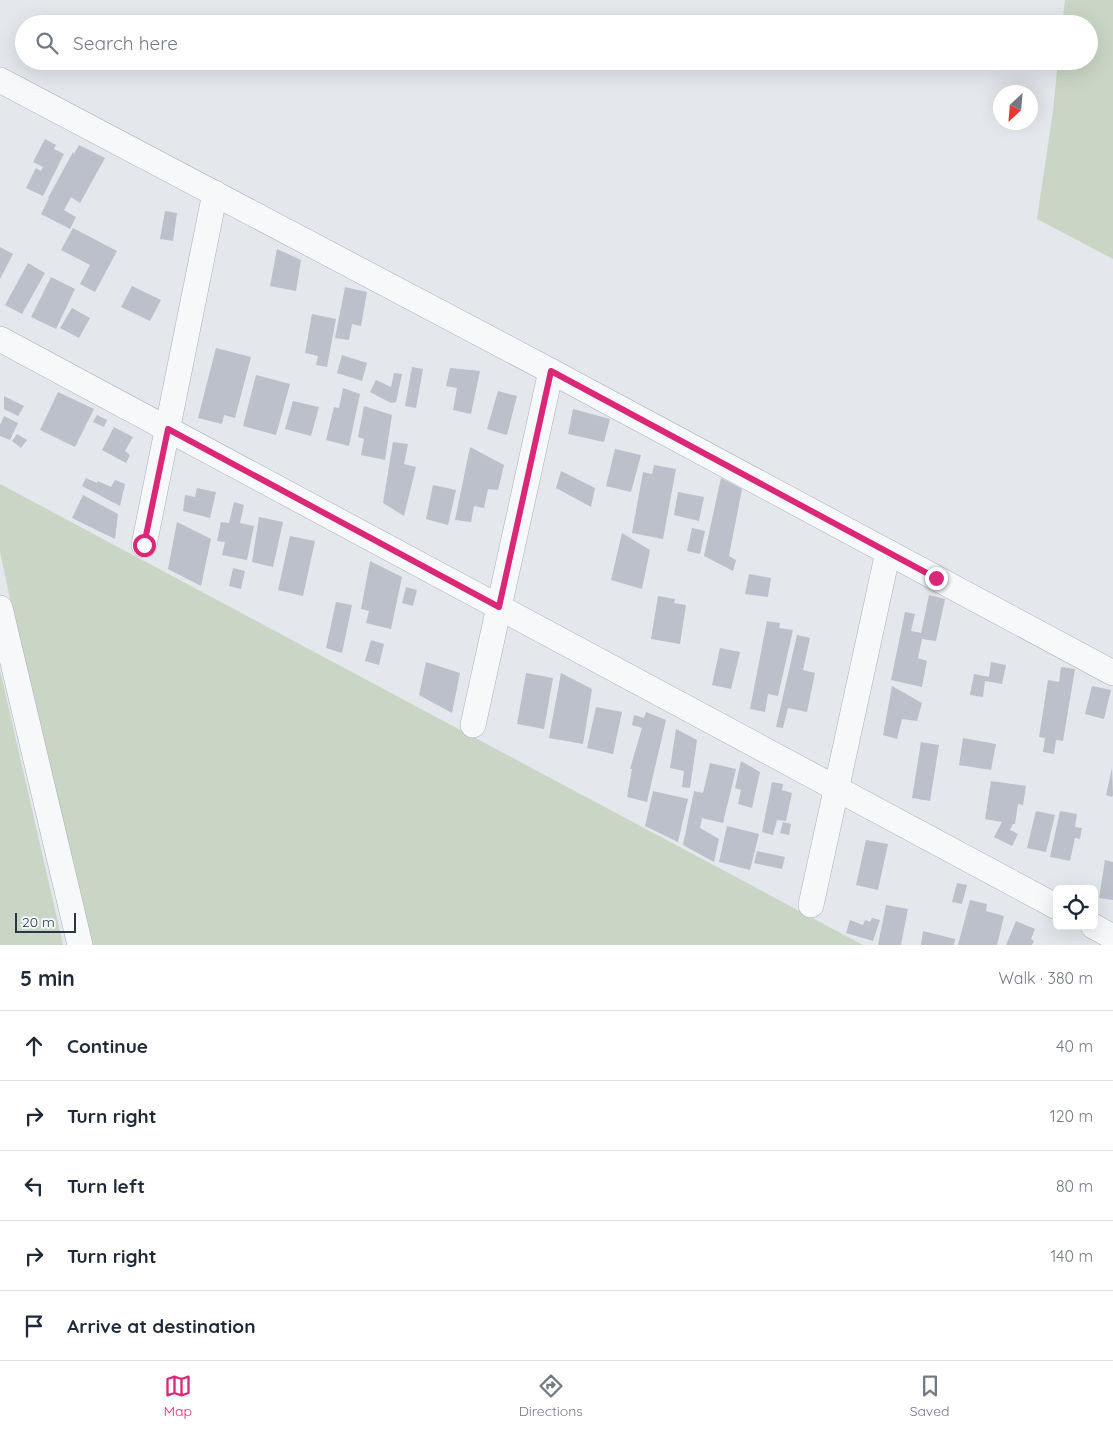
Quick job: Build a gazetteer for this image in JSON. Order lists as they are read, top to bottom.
{
  "scale_bar": "20 m",
  "north": "bottom left",
  "page": {
    "search": "Search here",
    "scale": "20 m",
    "heading": ["5 min", "Walk · 380 m"],
    "list": [
      ["Continue", "40 m"],
      ["Turn right", "120 m"],
      ["Turn left", "80 m"],
      ["Turn right", "140 m"],
      "Arrive at destination"
    ],
    "nav": ["Map", "Directions", "Saved"]
  }
}
